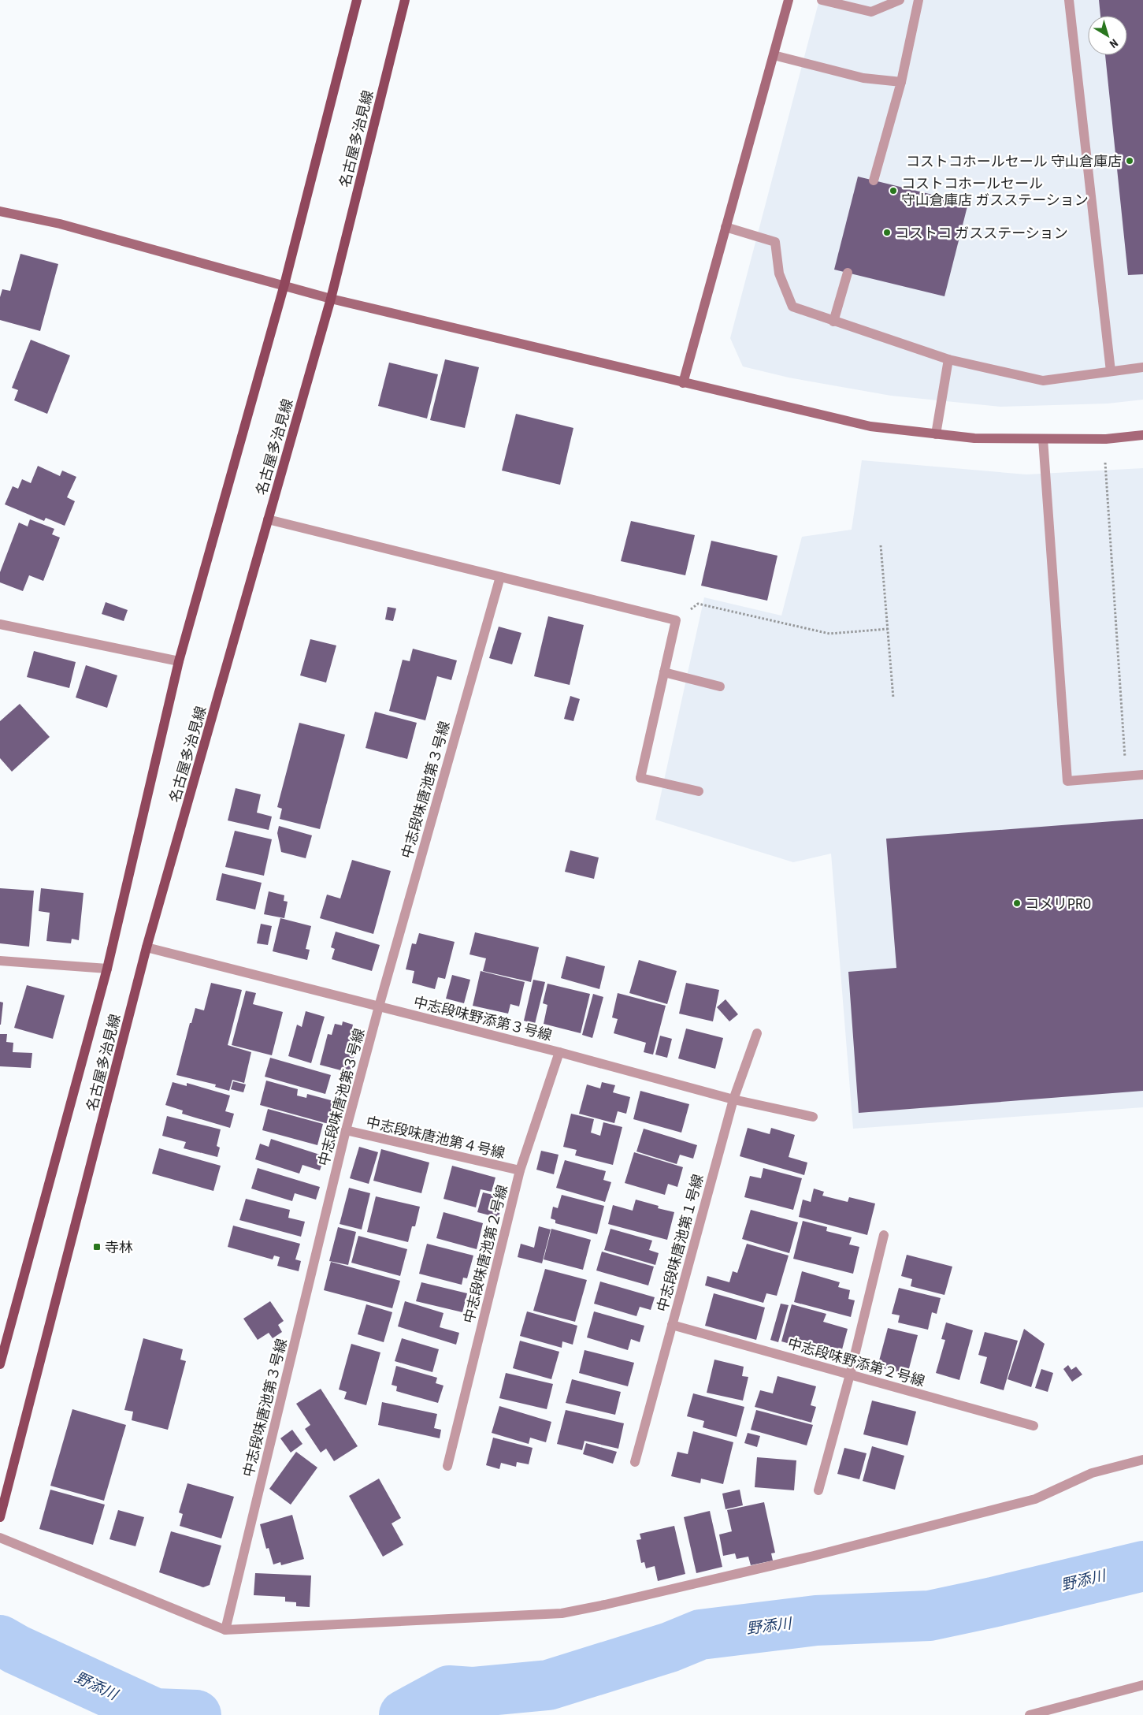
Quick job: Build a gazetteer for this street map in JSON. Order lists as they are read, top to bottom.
{
  "streets": {
    "main road": ["名古屋多治見線"],
    "street": [
      "中志段味唐池第３号線",
      "中志段味野添第３号線",
      "中志段味唐池第４号線",
      "中志段味唐池第１号線",
      "中志段味唐池第２号線",
      "中志段味野添第２号線"
    ]
  },
  "crossings": [
    ["名古屋多治見線", "中志段味野添第３号線"],
    ["中志段味唐池第３号線", "中志段味野添第３号線"],
    ["中志段味唐池第３号線", "中志段味唐池第４号線"],
    ["中志段味野添第３号線", "中志段味唐池第１号線"],
    ["中志段味野添第３号線", "中志段味唐池第２号線"],
    ["中志段味唐池第４号線", "中志段味唐池第２号線"],
    ["中志段味唐池第１号線", "中志段味野添第２号線"]
  ],
  "water": ["野添川"],
  "places": {
    "other": [
      "コストコホールセール 守山倉庫店",
      "コストコホールセール 守山倉庫店 ガスステーション",
      "コストコ ガスステーション",
      "コメリPRO"
    ],
    "transit": ["寺林"]
  },
  "north": "bottom right"
}
